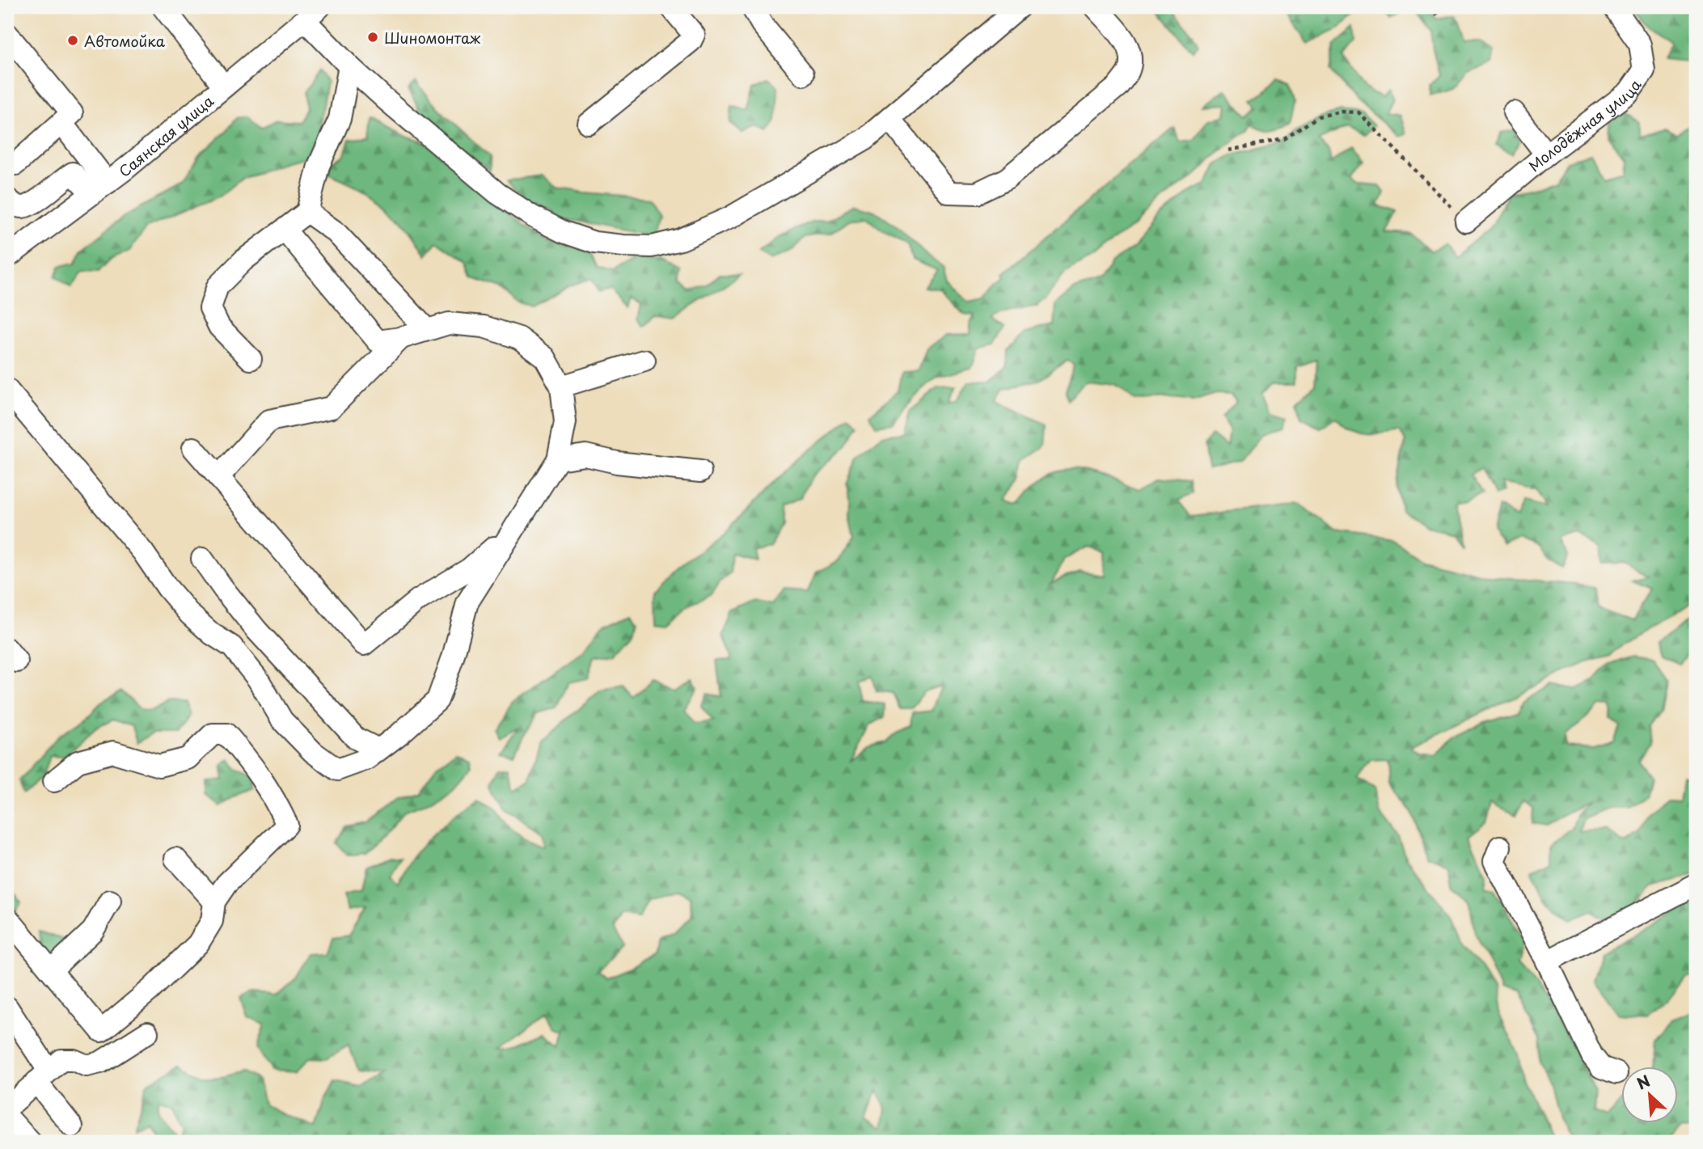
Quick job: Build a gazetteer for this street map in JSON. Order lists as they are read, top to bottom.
{
  "streets": {
    "street": ["Молодёжная улица", "Саянская улица"]
  },
  "places": ["Шиномонтаж", "Автомойка"],
  "north": "top left"
}
